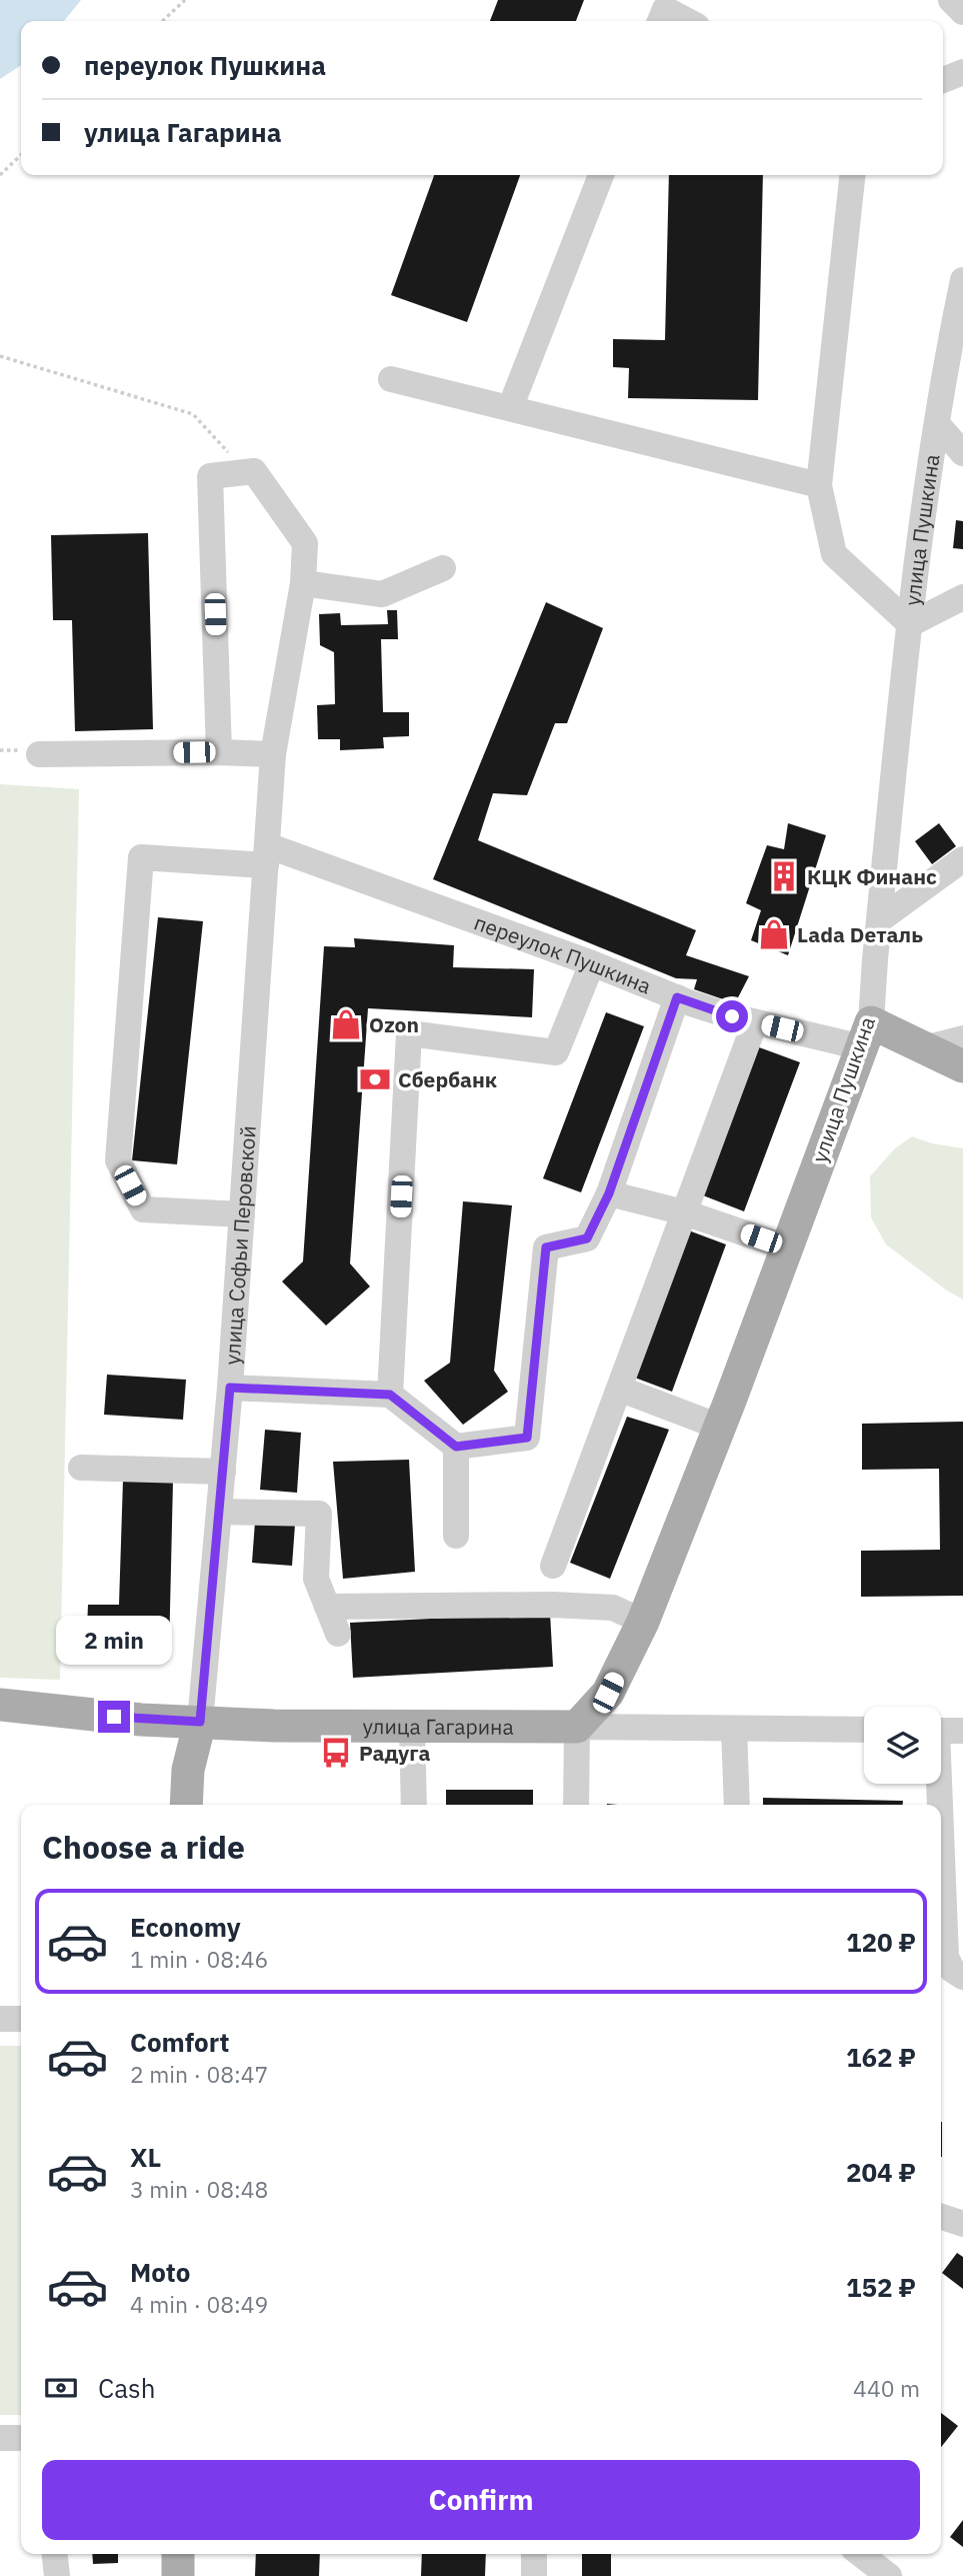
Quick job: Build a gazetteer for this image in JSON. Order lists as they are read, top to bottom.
{
  "streets": {
    "main road": ["улица Пушкина", "улица Софьи Перовской", "улица Гагарина"],
    "street": ["переулок Пушкина"]
  },
  "crossings": [
    ["улица Пушкина", "переулок Пушкина"],
    ["улица Пушкина", "улица Гагарина"],
    ["переулок Пушкина", "улица Софьи Перовской"],
    ["улица Софьи Перовской", "улица Гагарина"]
  ],
  "places": {
    "building": ["КЦК Финанс"],
    "shop": ["Lada Dеталь", "Ozon"],
    "bank": ["Сбербанк"],
    "bus stop": ["Радуга"]
  },
  "page": {
    "banner": ["переулок Пушкина", "улица Гагарина"],
    "bubble": "2 min",
    "heading": "Choose a ride",
    "list": [
      {
        "name": "Economy",
        "note": "1 min · 08:46",
        "value": "120 ₽"
      },
      {
        "name": "Comfort",
        "note": "2 min · 08:47",
        "value": "162 ₽"
      },
      {
        "name": "XL",
        "note": "3 min · 08:48",
        "value": "204 ₽"
      },
      {
        "name": "Moto",
        "note": "4 min · 08:49",
        "value": "152 ₽"
      }
    ],
    "pay": ["Cash", "440 m"],
    "buttons": "Confirm"
  }
}
